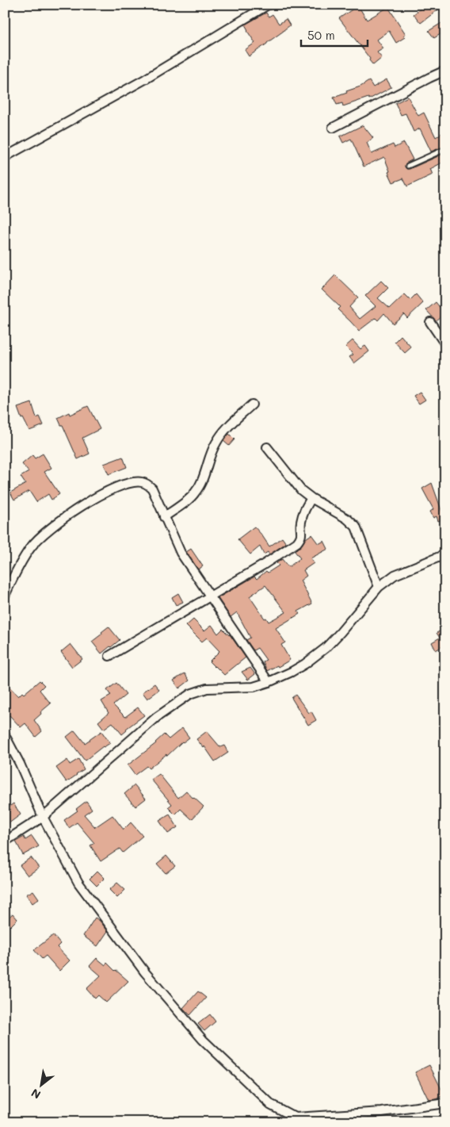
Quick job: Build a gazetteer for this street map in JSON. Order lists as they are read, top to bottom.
{
  "scale_bar": "50 m",
  "north": "bottom left"
}
